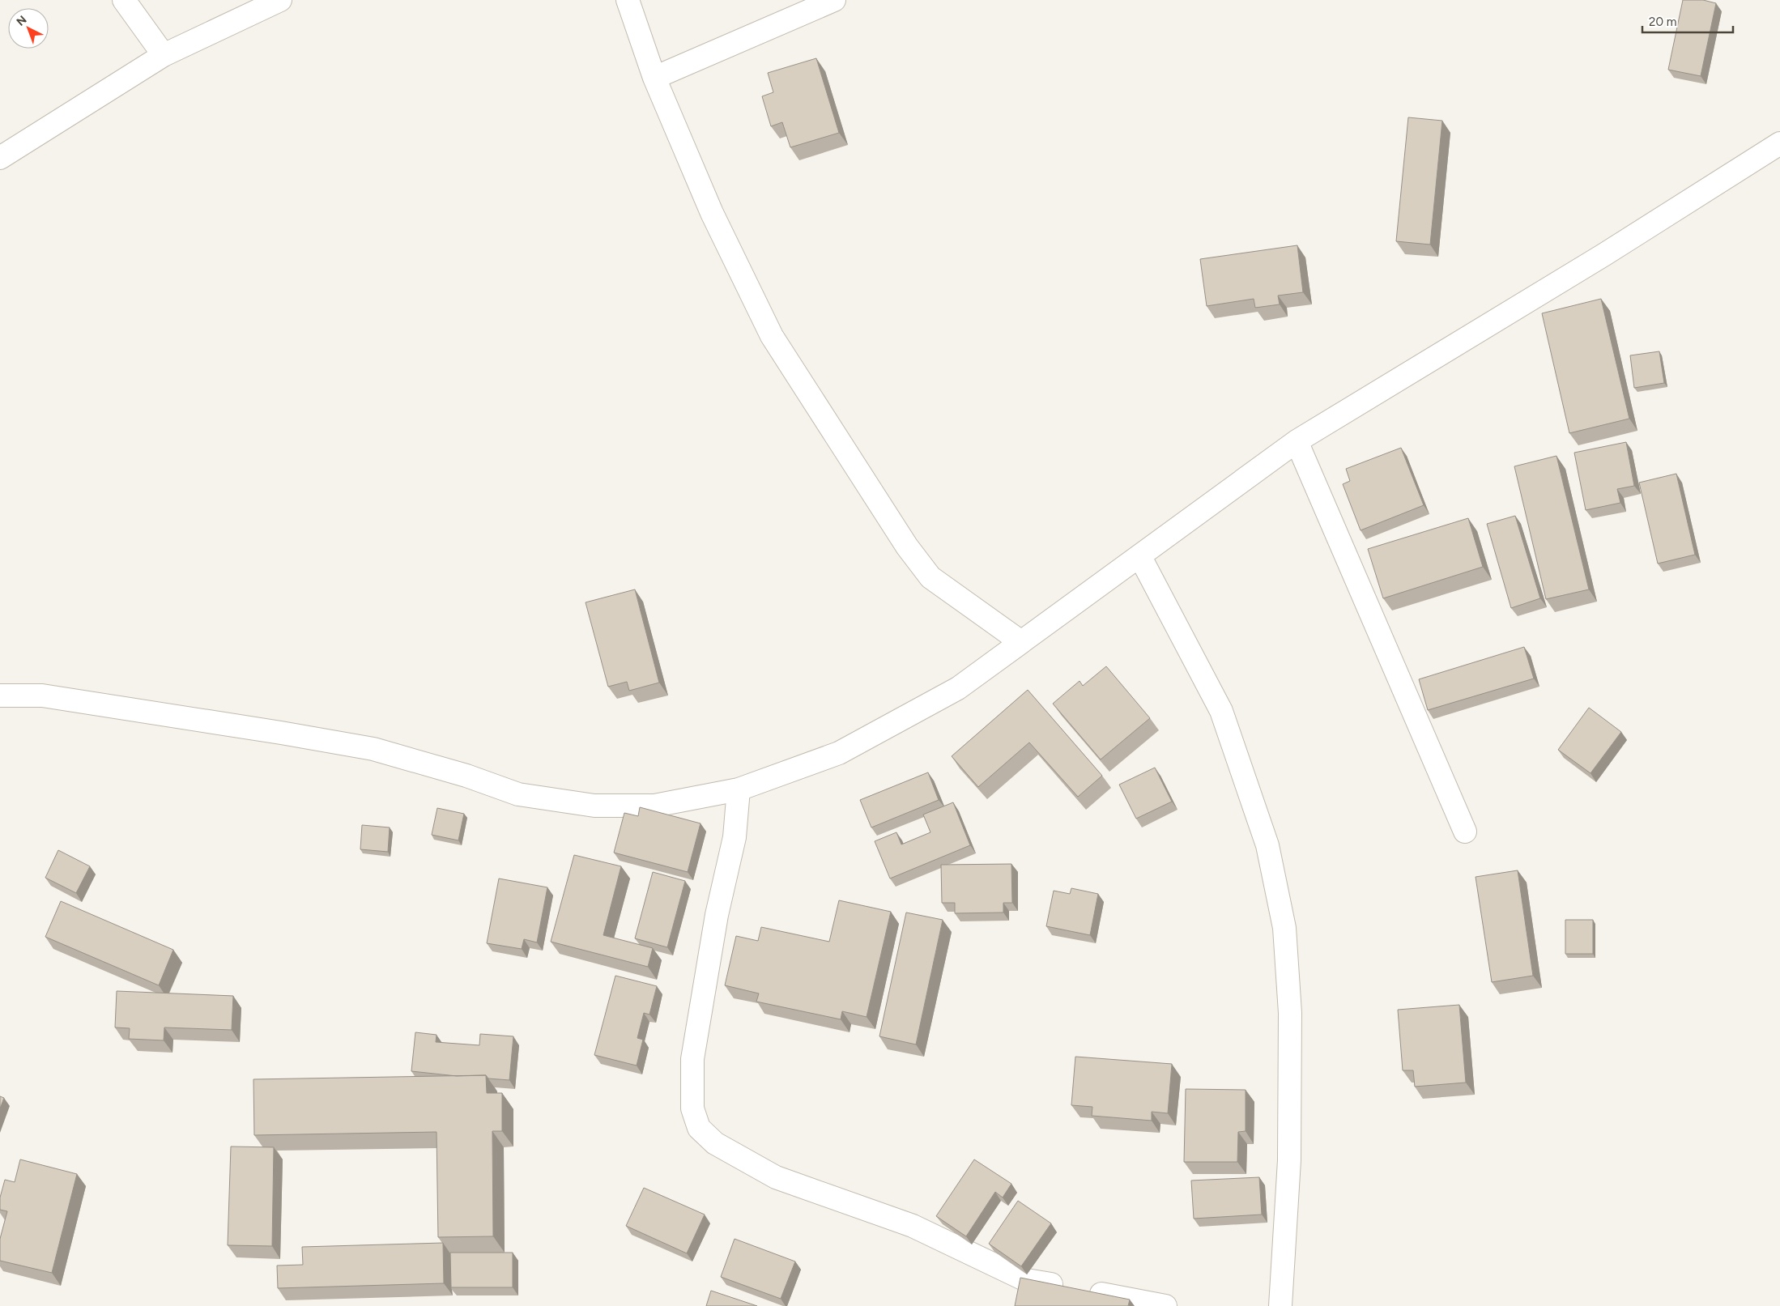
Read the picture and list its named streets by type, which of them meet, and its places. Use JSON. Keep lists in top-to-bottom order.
{
  "scale_bar": "20 m",
  "north": "top left"
}
